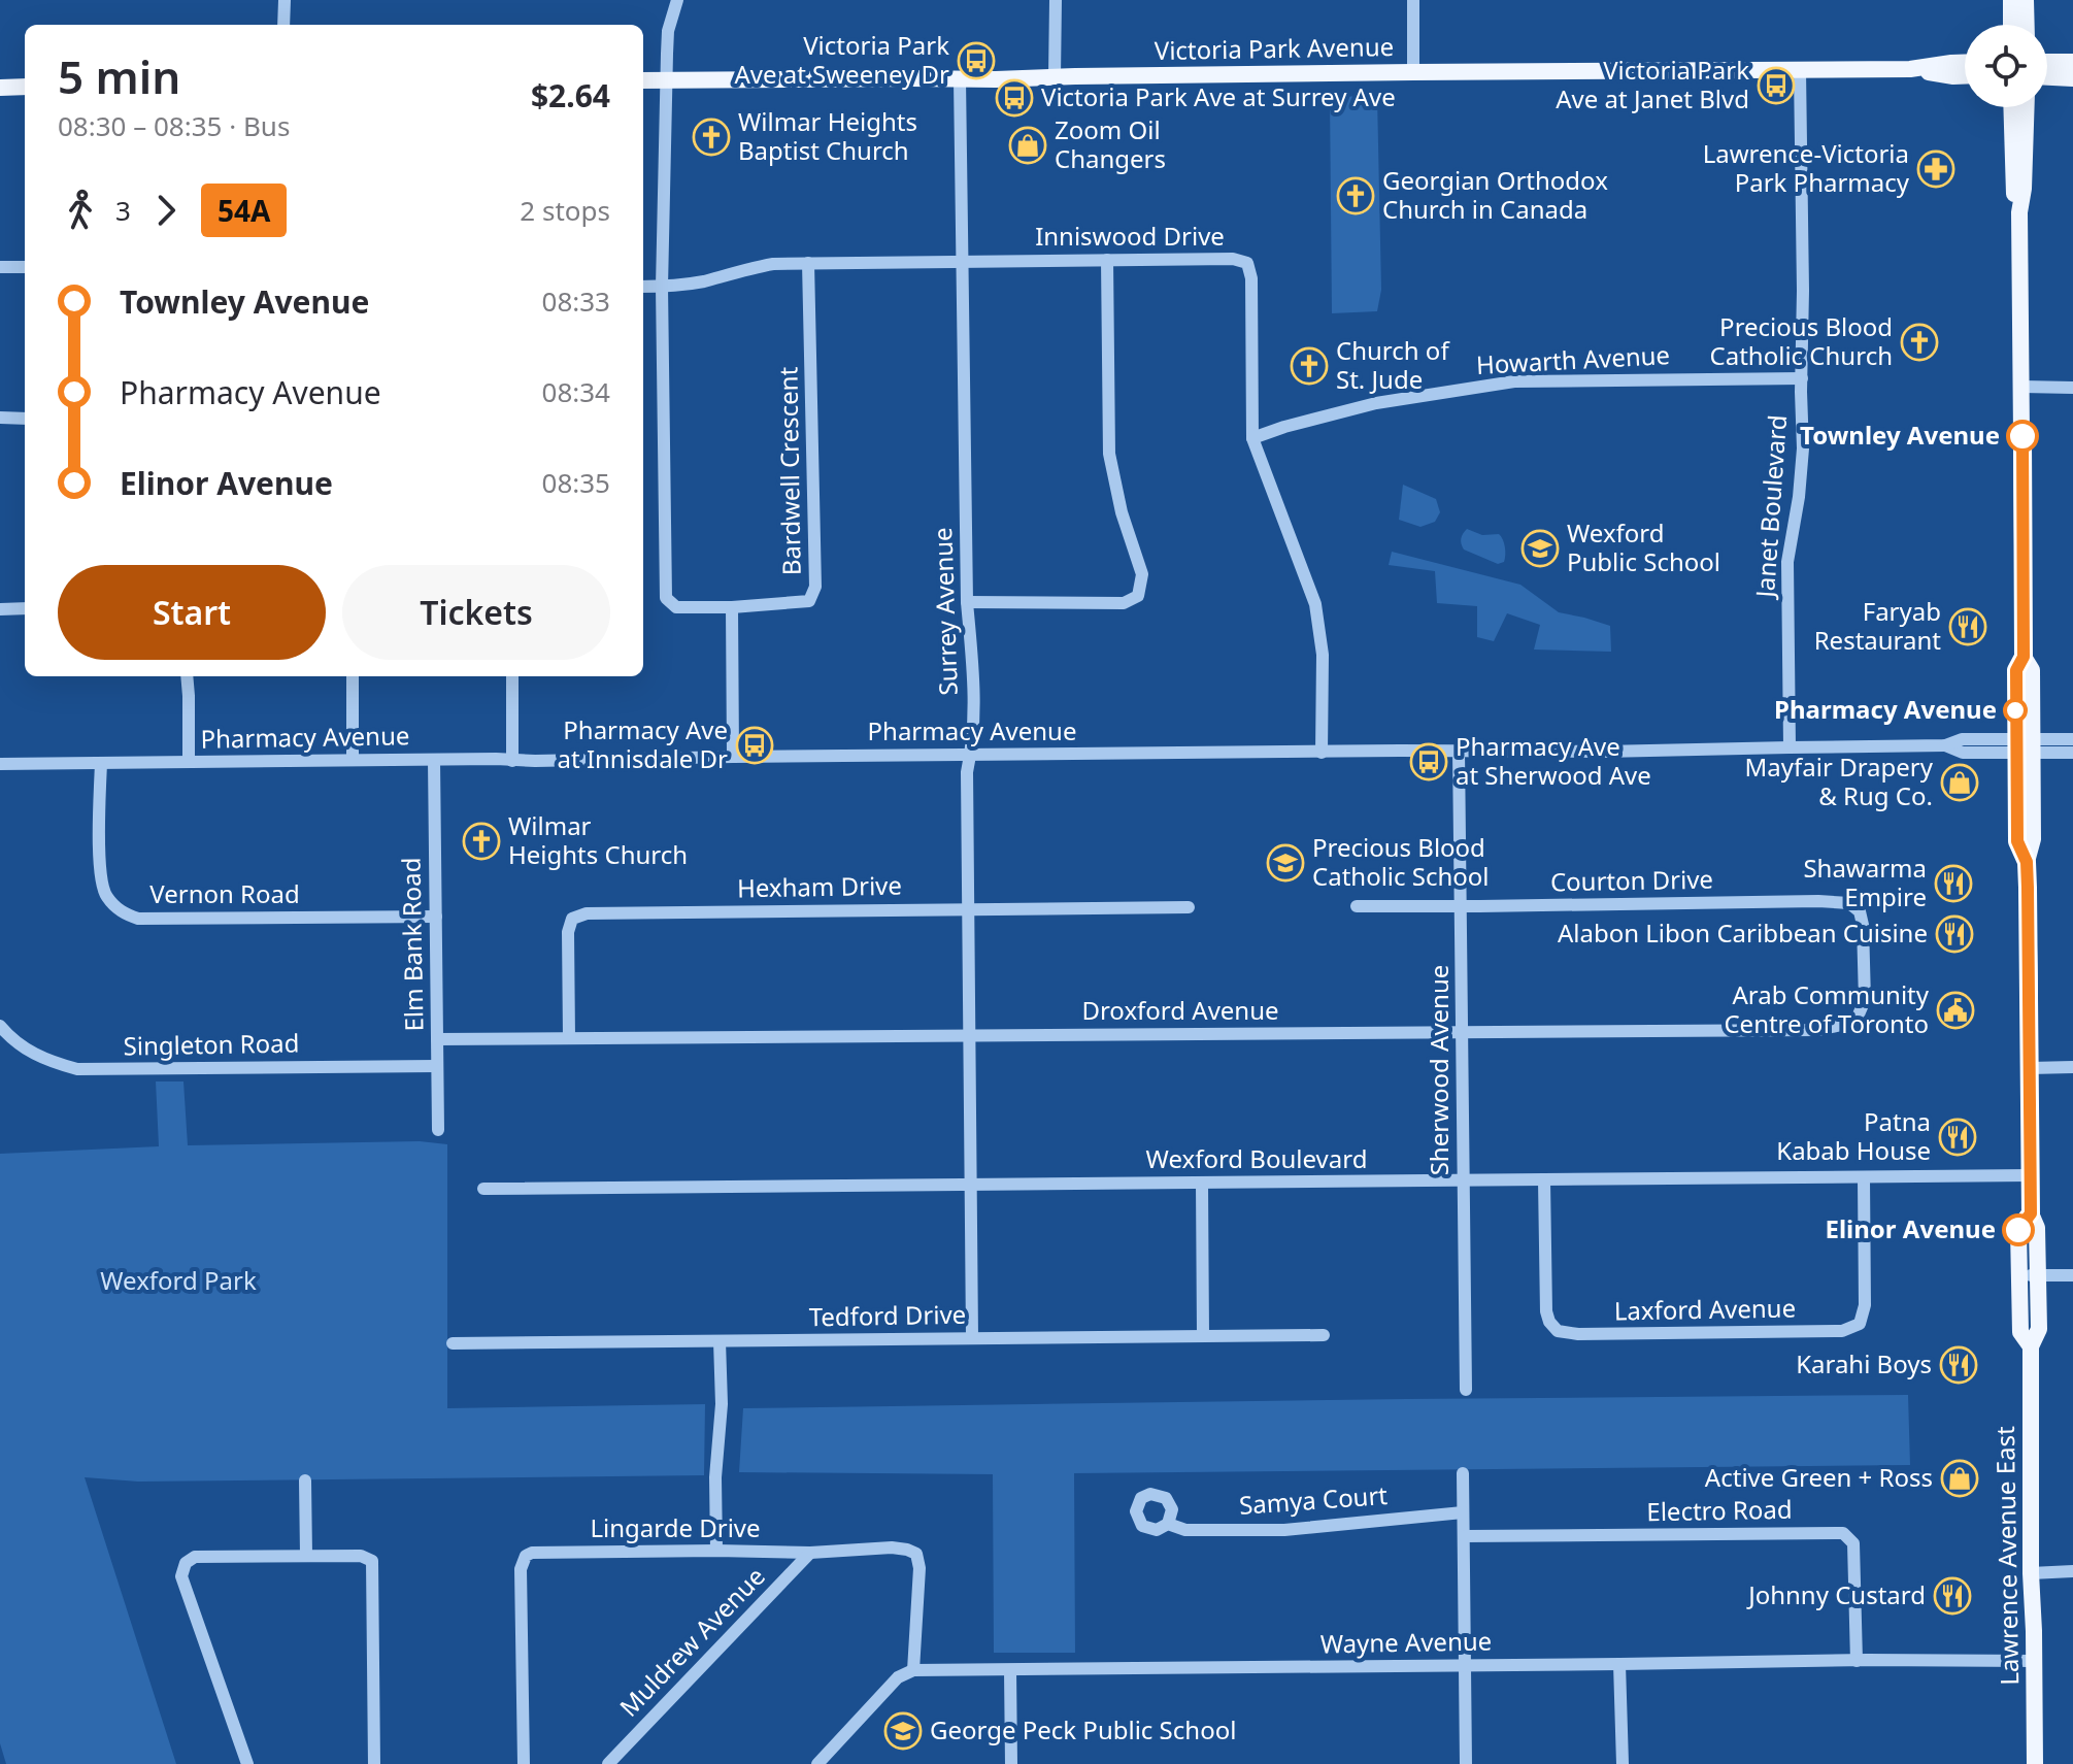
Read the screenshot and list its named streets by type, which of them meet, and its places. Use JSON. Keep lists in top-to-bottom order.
{
  "streets": {
    "main road": ["Victoria Park Avenue", "Lawrence Avenue East"],
    "street": [
      "Inniswood Drive",
      "Howarth Avenue",
      "Bardwell Crescent",
      "Janet Boulevard",
      "Surrey Avenue",
      "Pharmacy Avenue",
      "Courton Drive",
      "Hexham Drive",
      "Vernon Road",
      "Elm Bank Road",
      "Droxford Avenue",
      "Singleton Road",
      "Sherwood Avenue",
      "Wexford Boulevard",
      "Laxford Avenue",
      "Tedford Drive",
      "Samya Court",
      "Electro Road",
      "Lingarde Drive",
      "Muldrew Avenue",
      "Wayne Avenue"
    ]
  },
  "crossings": [
    ["Victoria Park Avenue", "Janet Boulevard"],
    ["Victoria Park Avenue", "Surrey Avenue"],
    ["Inniswood Drive", "Howarth Avenue"],
    ["Inniswood Drive", "Bardwell Crescent"],
    ["Inniswood Drive", "Surrey Avenue"],
    ["Inniswood Drive", "Pharmacy Avenue"],
    ["Howarth Avenue", "Janet Boulevard"],
    ["Janet Boulevard", "Pharmacy Avenue"],
    ["Surrey Avenue", "Pharmacy Avenue"],
    ["Surrey Avenue", "Hexham Drive"],
    ["Surrey Avenue", "Droxford Avenue"],
    ["Surrey Avenue", "Wexford Boulevard"],
    ["Surrey Avenue", "Tedford Drive"],
    ["Pharmacy Avenue", "Vernon Road"],
    ["Pharmacy Avenue", "Elm Bank Road"],
    ["Pharmacy Avenue", "Sherwood Avenue"],
    ["Pharmacy Avenue", "Lawrence Avenue East"],
    ["Courton Drive", "Droxford Avenue"],
    ["Courton Drive", "Sherwood Avenue"],
    ["Hexham Drive", "Droxford Avenue"],
    ["Vernon Road", "Elm Bank Road"],
    ["Elm Bank Road", "Droxford Avenue"],
    ["Elm Bank Road", "Singleton Road"],
    ["Droxford Avenue", "Sherwood Avenue"],
    ["Sherwood Avenue", "Wexford Boulevard"],
    ["Wexford Boulevard", "Laxford Avenue"],
    ["Wexford Boulevard", "Lawrence Avenue East"],
    ["Electro Road", "Wayne Avenue"],
    ["Lingarde Drive", "Muldrew Avenue"],
    ["Lingarde Drive", "Wayne Avenue"],
    ["Lawrence Avenue East", "Wayne Avenue"]
  ],
  "parks": ["Wexford Park"],
  "places": {
    "bus stop": [
      "Victoria Park Ave at Sweeney Dr",
      "Victoria Park Ave at Janet Blvd",
      "Victoria Park Ave at Surrey Ave",
      "Pharmacy Ave at Innisdale Dr",
      "Pharmacy Ave at Sherwood Ave"
    ],
    "church": [
      "Wilmar Heights Baptist Church",
      "Georgian Orthodox Church in Canada",
      "Precious Blood Catholic Church",
      "Church of St. Jude",
      "Wilmar Heights Church"
    ],
    "shop": ["Zoom Oil Changers", "Mayfair Drapery & Rug Co.", "Active Green + Ross"],
    "pharmacy": ["Lawrence-Victoria Park Pharmacy"],
    "other": ["Townley Avenue", "Pharmacy Avenue", "Elinor Avenue"],
    "school or university": ["Wexford Public School", "Precious Blood Catholic School", "George Peck Public School"],
    "restaurant": [
      "Faryab Restaurant",
      "Shawarma Empire",
      "Alabon Libon Caribbean Cuisine",
      "Patna Kabab House",
      "Karahi Boys",
      "Johnny Custard"
    ],
    "public building": ["Arab Community Centre of Toronto"]
  },
  "lines": ["bus line 54A"],
  "page": {
    "heading": ["5 min", "08:30 – 08:35 · Bus", "$2.64"],
    "legs": ["3", "54A", "2 stops"],
    "list": [
      {
        "name": "Townley Avenue",
        "value": "08:33"
      },
      {
        "name": "Pharmacy Avenue",
        "value": "08:34"
      },
      {
        "name": "Elinor Avenue",
        "value": "08:35"
      }
    ],
    "buttons": ["Start", "Tickets"]
  }
}
